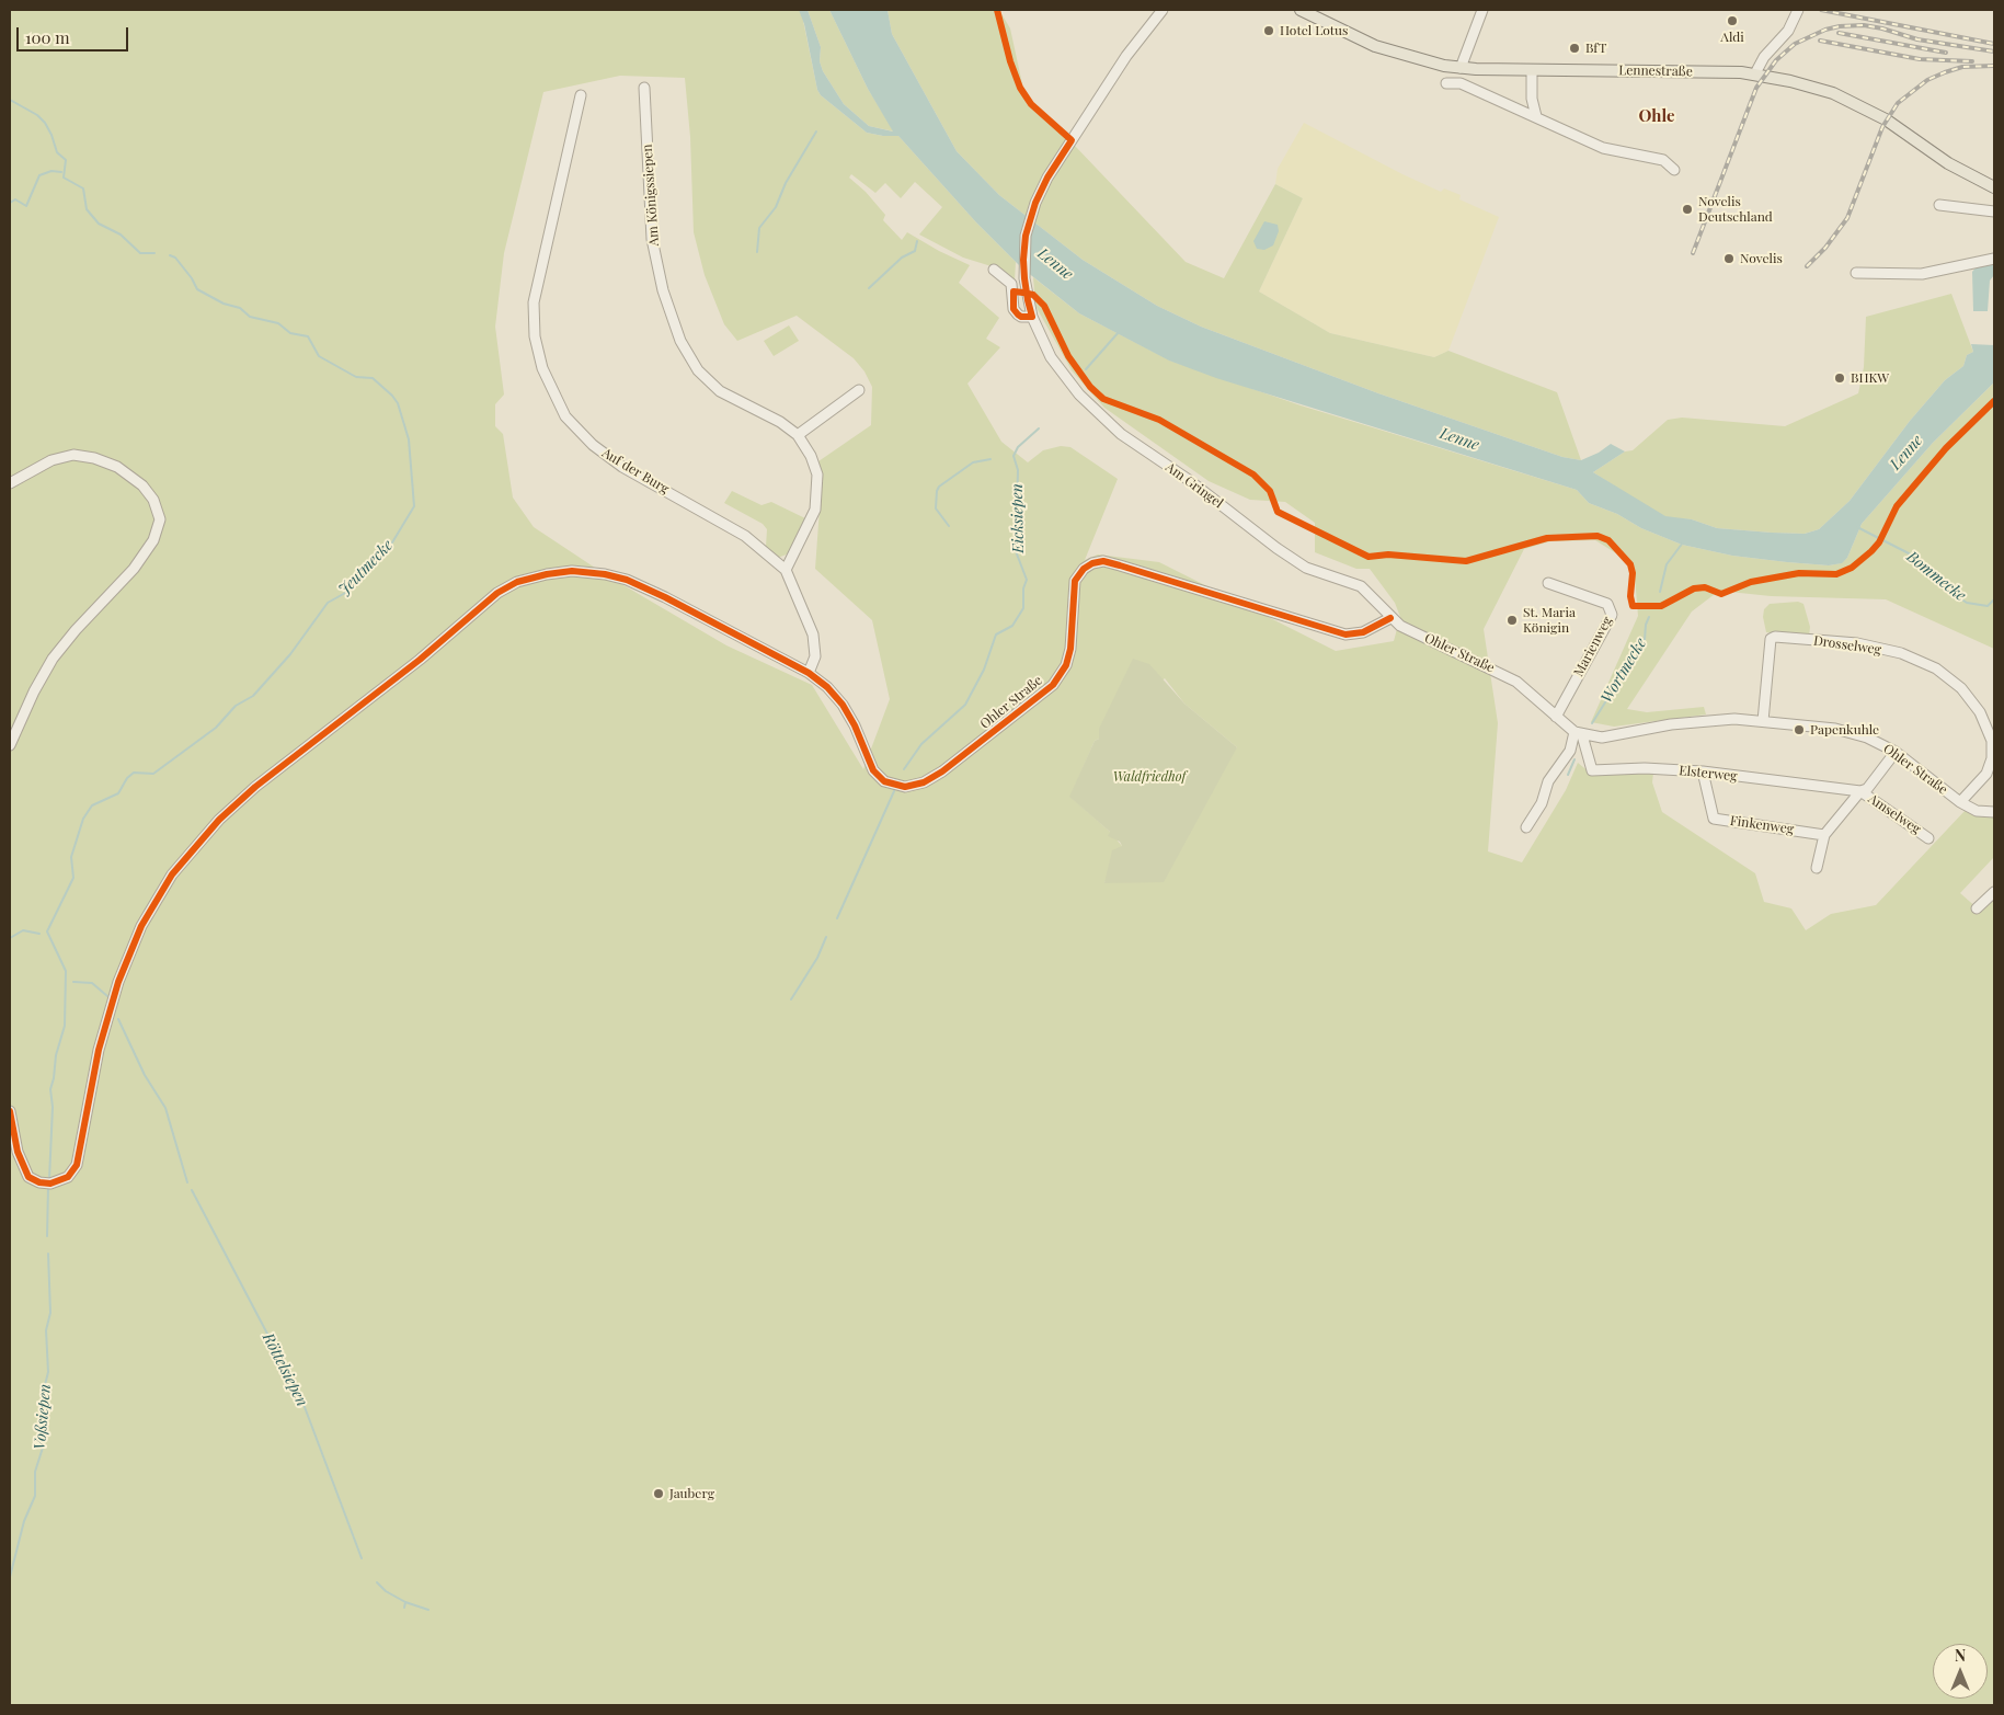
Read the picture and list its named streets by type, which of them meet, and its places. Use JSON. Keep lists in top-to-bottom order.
{
  "streets": {
    "main road": ["Lennestraße"],
    "street": [
      "Am Königssiepen",
      "Auf der Burg",
      "Am Gringel",
      "Drosselweg",
      "Marienweg",
      "Ohler Straße",
      "Elsterweg",
      "Amselweg",
      "Finkenweg"
    ]
  },
  "crossings": [
    ["Am Königssiepen", "Auf der Burg"],
    ["Auf der Burg", "Ohler Straße"],
    ["Am Gringel", "Ohler Straße"],
    ["Drosselweg", "Ohler Straße"],
    ["Marienweg", "Ohler Straße"],
    ["Ohler Straße", "Elsterweg"],
    ["Ohler Straße", "Amselweg"],
    ["Elsterweg", "Amselweg"],
    ["Elsterweg", "Finkenweg"],
    ["Amselweg", "Finkenweg"]
  ],
  "districts": ["Ohle"],
  "water": [
    "Lenne",
    "Eicksiepen",
    "Jeutmecke",
    "Bommecke",
    "Wortmecke",
    "Röttelsiepen",
    "Voßsiepen"
  ],
  "parks": ["Waldfriedhof"],
  "places": [
    "Aldi",
    "Hotel Lotus",
    "BfT",
    "Novelis Deutschland",
    "Novelis",
    "BHKW",
    "St. Maria Königin",
    "Papenkuhle",
    "Jauberg"
  ],
  "scale_bar": "100 m",
  "north": "top"
}
